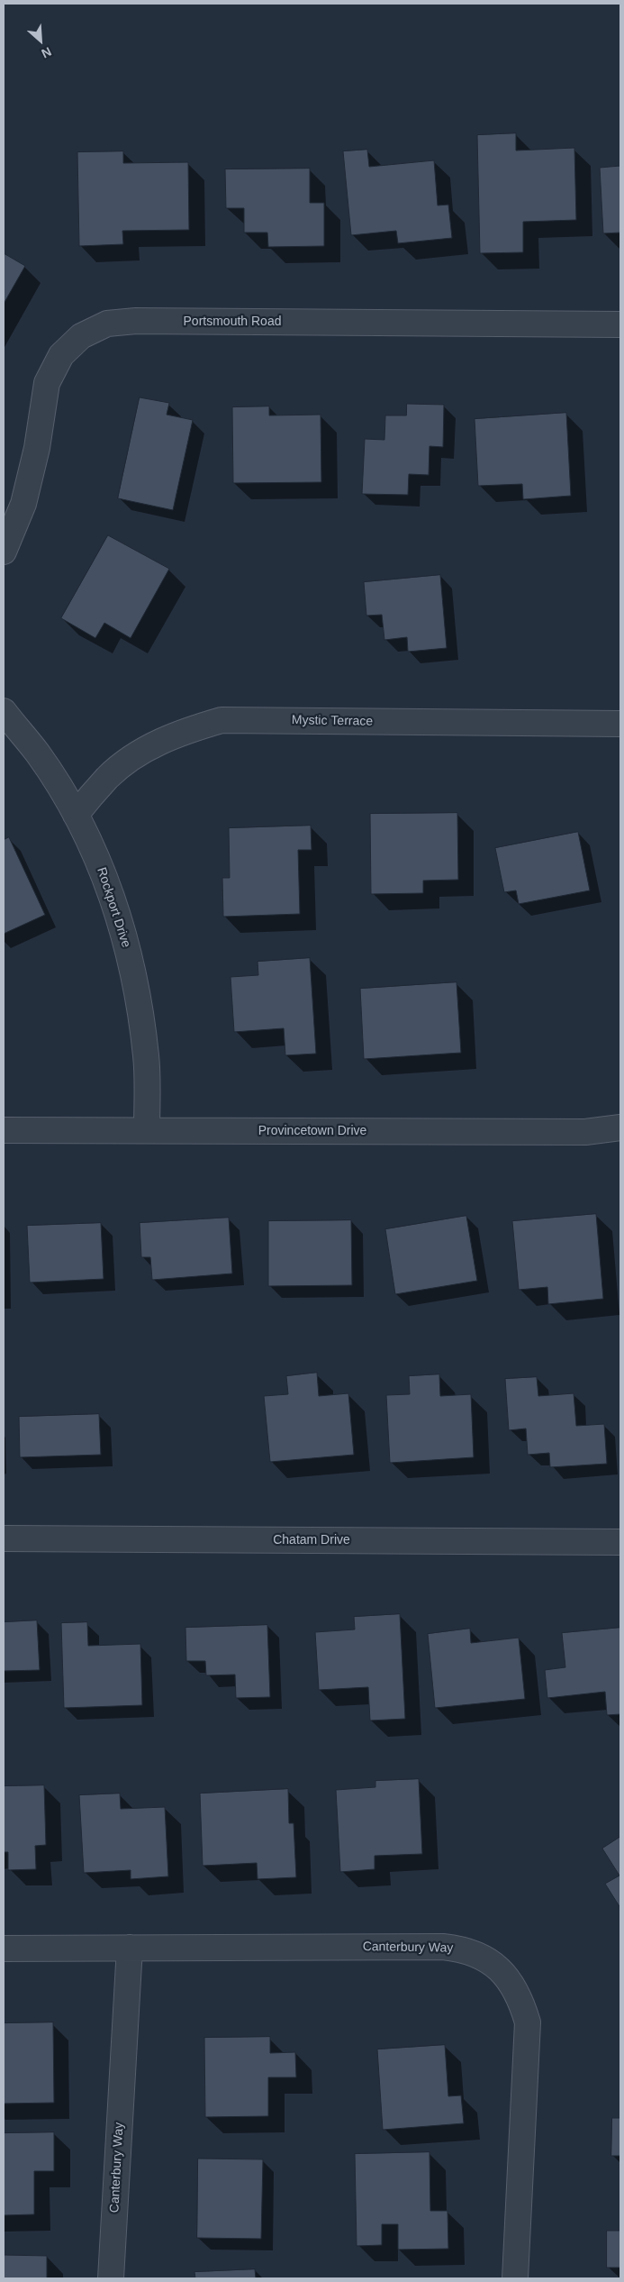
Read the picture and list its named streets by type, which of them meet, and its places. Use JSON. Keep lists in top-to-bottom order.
{
  "streets": {
    "street": [
      "Portsmouth Road",
      "Mystic Terrace",
      "Rockport Drive",
      "Provincetown Drive",
      "Chatam Drive",
      "Canterbury Way"
    ]
  },
  "crossings": [
    ["Mystic Terrace", "Rockport Drive"],
    ["Rockport Drive", "Provincetown Drive"]
  ],
  "north": "bottom right"
}
